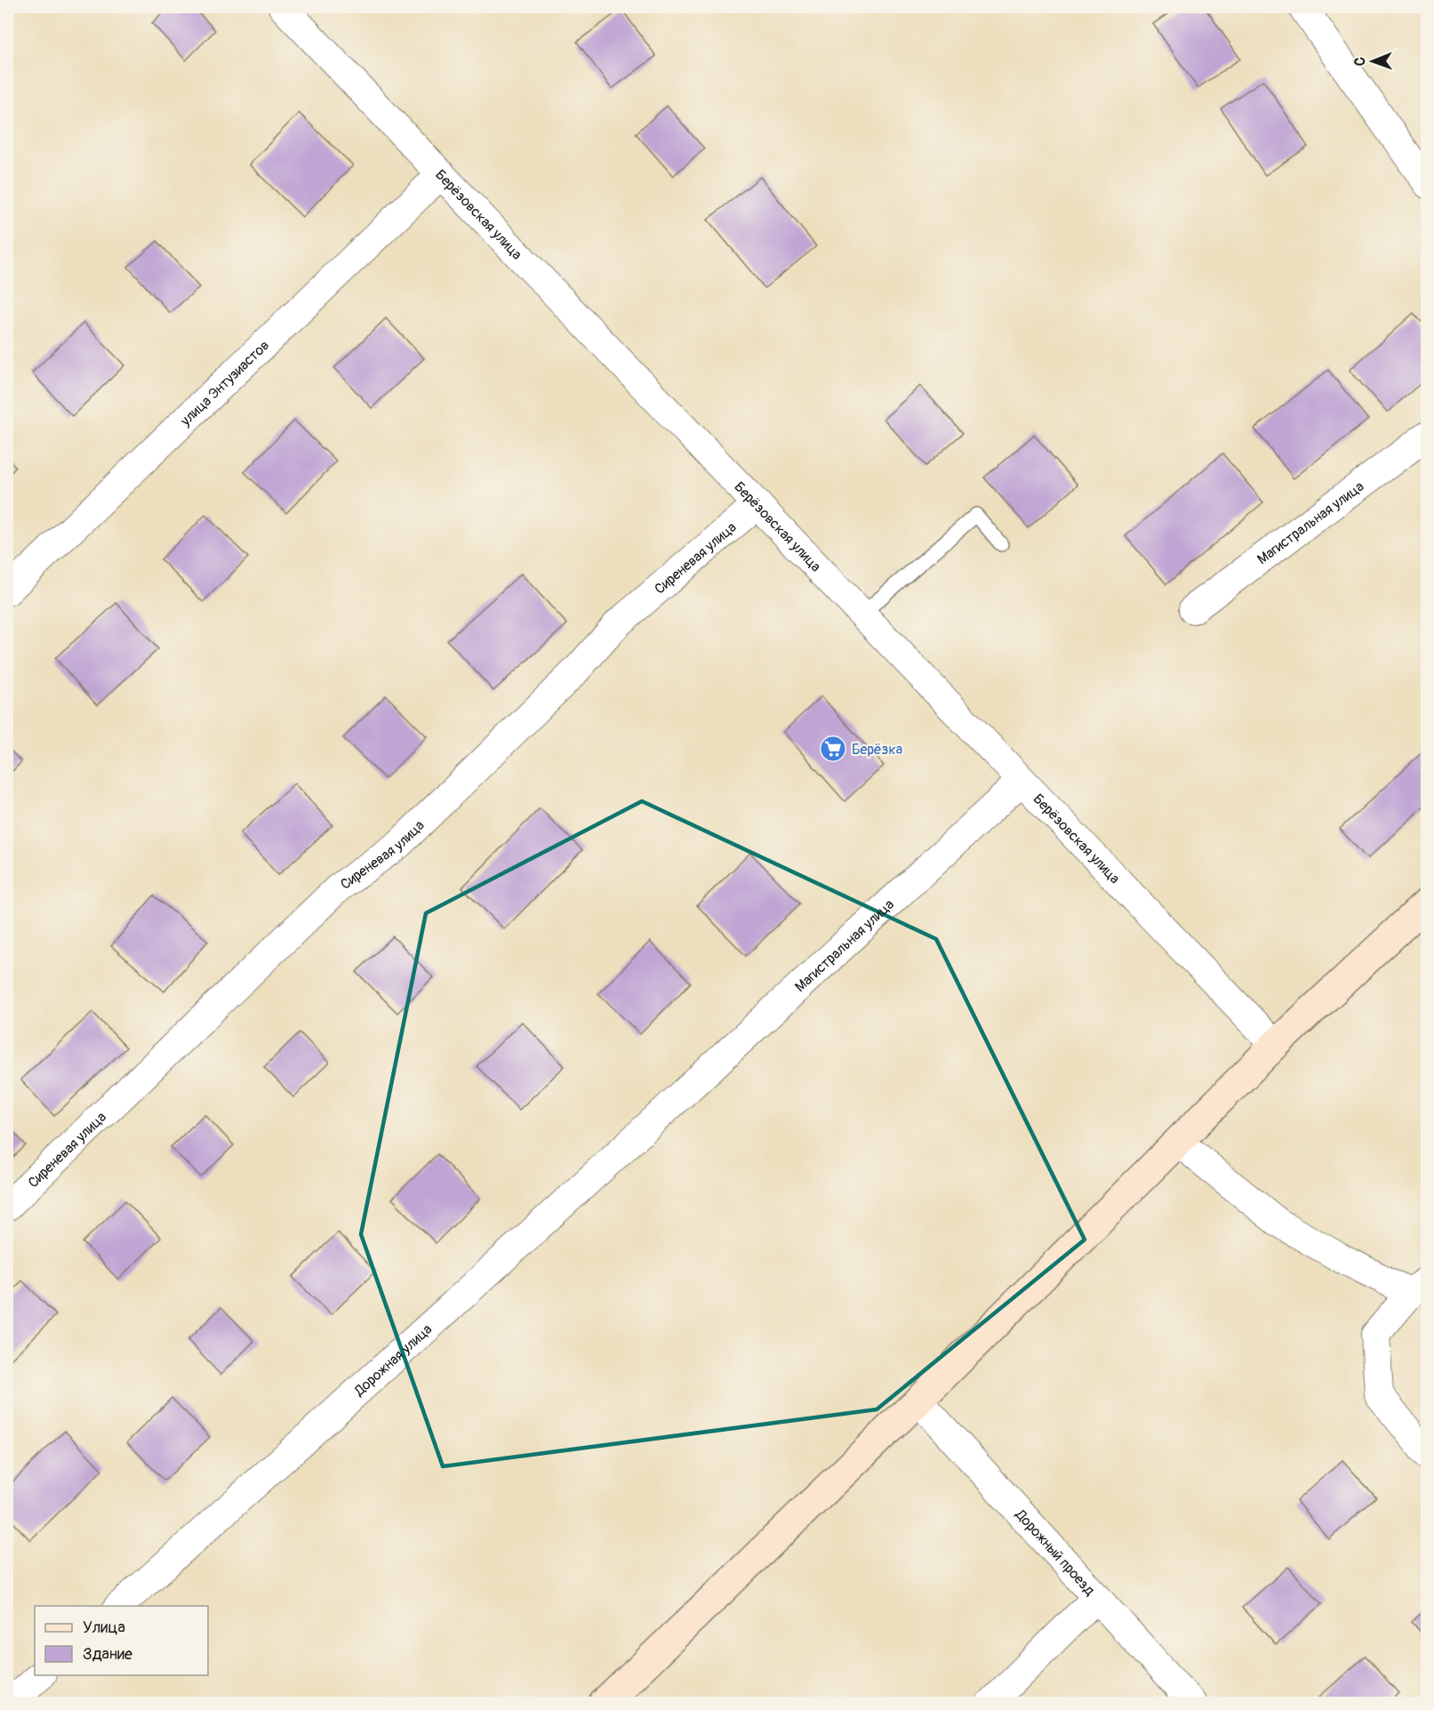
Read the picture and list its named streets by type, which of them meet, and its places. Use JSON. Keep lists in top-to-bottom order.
{
  "streets": {
    "street": [
      "Берёзовская улица",
      "улица Энтузиастов",
      "Магистральная улица",
      "Сиреневая улица",
      "Дорожная улица",
      "Дорожный проезд"
    ]
  },
  "crossings": [
    ["Берёзовская улица", "улица Энтузиастов"],
    ["Берёзовская улица", "Магистральная улица"],
    ["Берёзовская улица", "Сиреневая улица"],
    ["Магистральная улица", "Дорожная улица"]
  ],
  "places": {
    "supermarket": ["Берёзка"]
  },
  "legend": ["Улица", "Здание"],
  "north": "left"
}
